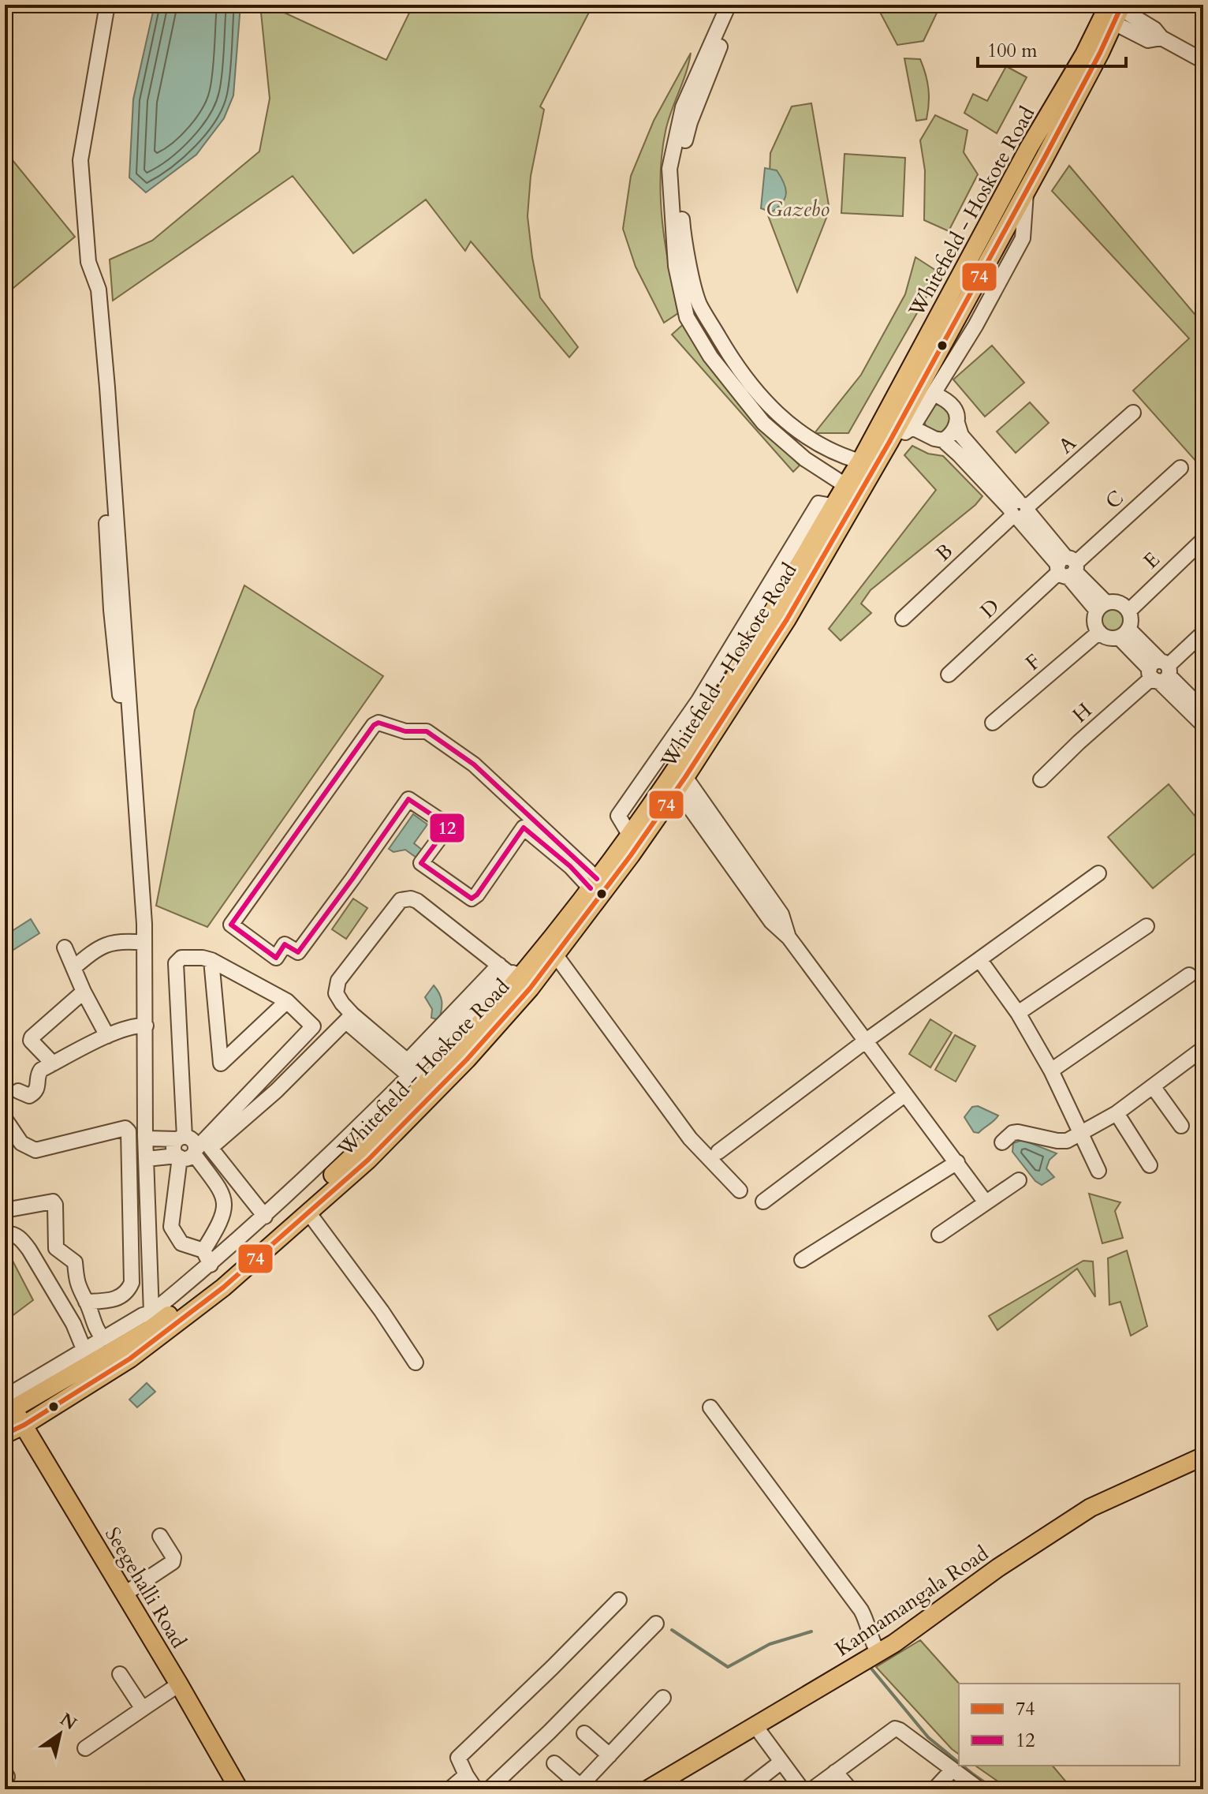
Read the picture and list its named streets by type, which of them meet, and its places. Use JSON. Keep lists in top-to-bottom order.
{
  "streets": {
    "main road": ["Whitefield - Hoskote Road", "Seegehalli Road", "Kannamangala Road"],
    "street": [
      "A",
      "C",
      "B",
      "E",
      "D",
      "F",
      "H"
    ]
  },
  "crossings": [
    ["Whitefield - Hoskote Road", "Seegehalli Road"],
    ["A", "B"],
    ["C", "D"],
    ["E", "F"]
  ],
  "parks": ["Gazebo"],
  "lines": ["transit line 74", "transit line 12"],
  "legend": ["74", "12"],
  "scale_bar": "100 m",
  "north": "top right"
}
